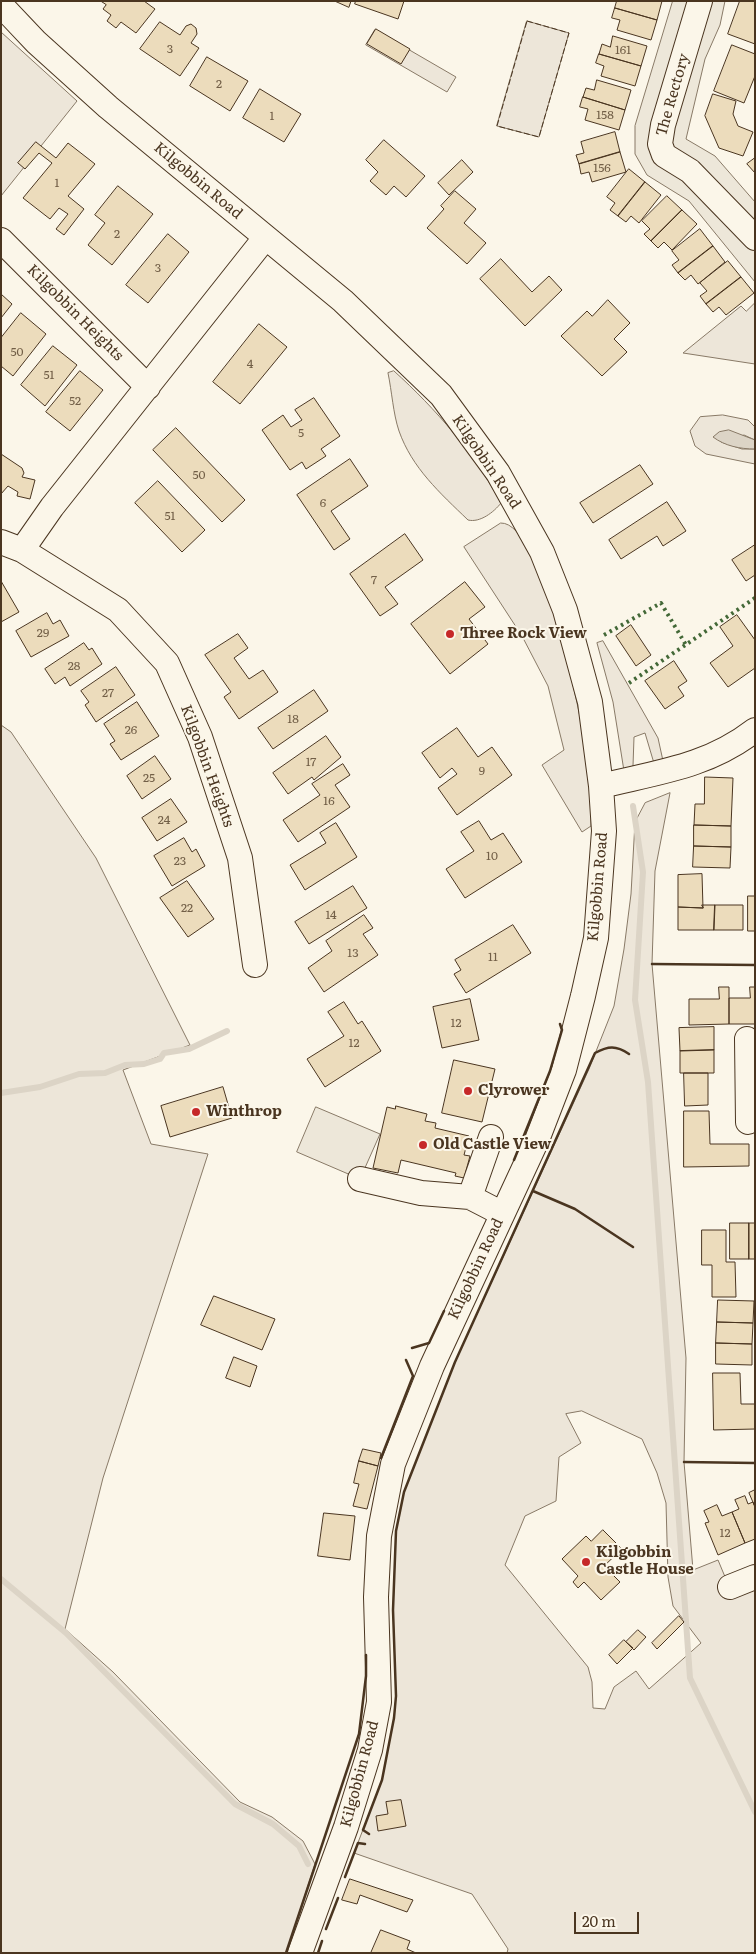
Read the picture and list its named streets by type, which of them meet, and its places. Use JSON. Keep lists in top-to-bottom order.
{
  "streets": {
    "street": ["The Rectory", "Kilgobbin Road", "Kilgobbin Heights"]
  },
  "crossings": [
    ["Kilgobbin Road", "Kilgobbin Heights"]
  ],
  "places": [
    "Three Rock View",
    "Clyrower",
    "Winthrop",
    "Old Castle View",
    "Kilgobbin Castle House"
  ],
  "house_numbers": [
    "3",
    "161",
    "2",
    "158",
    "1",
    "156",
    "1",
    "2",
    "3",
    "50",
    "4",
    "51",
    "52",
    "5",
    "50",
    "6",
    "51",
    "7",
    "29",
    "28",
    "27",
    "18",
    "26",
    "17",
    "9",
    "25",
    "16",
    "24",
    "10",
    "23",
    "22",
    "14",
    "13",
    "11",
    "12",
    "12",
    "12"
  ],
  "scale_bar": "20 m"
}
